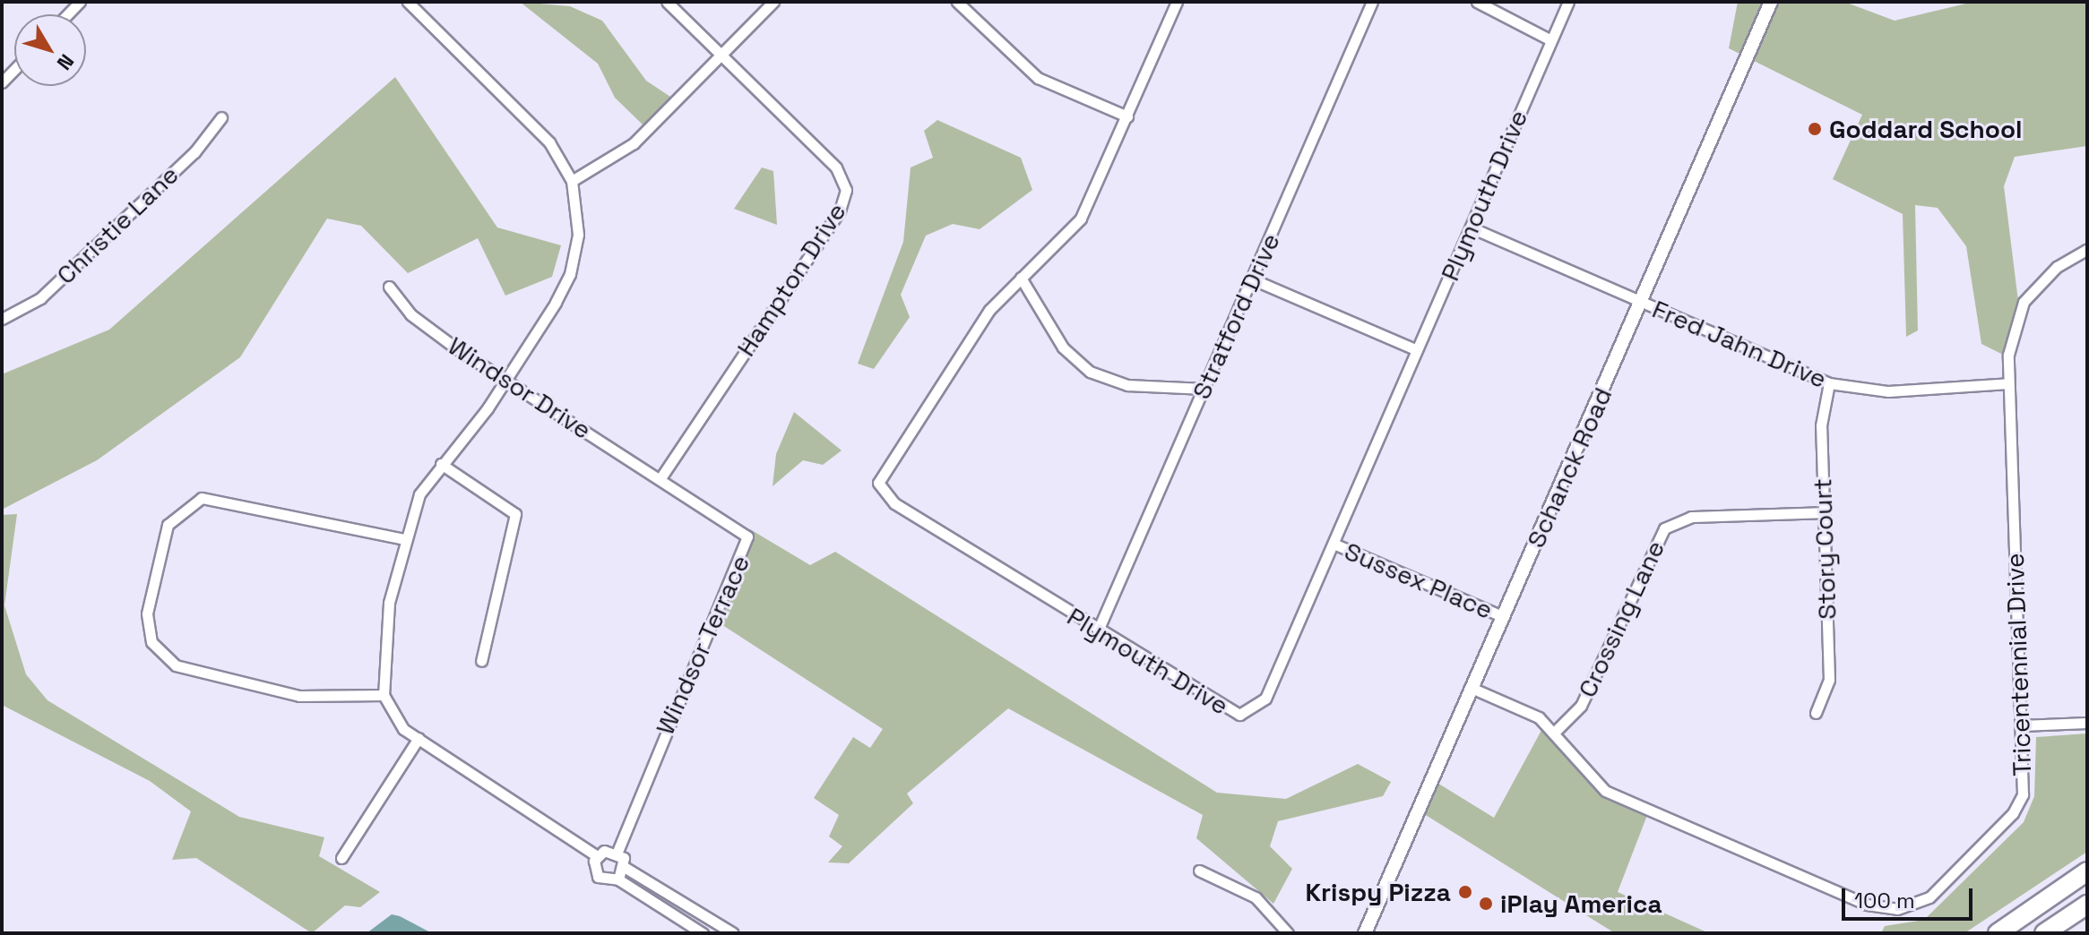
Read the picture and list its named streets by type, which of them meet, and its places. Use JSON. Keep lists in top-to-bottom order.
{
  "streets": {
    "street": [
      "Plymouth Drive",
      "Christie Lane",
      "Hampton Drive",
      "Stratford Drive",
      "Fred Jahn Drive",
      "Windsor Drive",
      "Schanck Road",
      "Story Court",
      "Sussex Place",
      "Crossing Lane",
      "Windsor Terrace",
      "Tricentennial Drive"
    ]
  },
  "crossings": [
    ["Plymouth Drive", "Stratford Drive"],
    ["Plymouth Drive", "Fred Jahn Drive"],
    ["Plymouth Drive", "Sussex Place"],
    ["Hampton Drive", "Windsor Drive"],
    ["Hampton Drive", "Windsor Terrace"],
    ["Fred Jahn Drive", "Schanck Road"],
    ["Fred Jahn Drive", "Story Court"],
    ["Fred Jahn Drive", "Tricentennial Drive"],
    ["Windsor Drive", "Windsor Terrace"],
    ["Schanck Road", "Sussex Place"],
    ["Schanck Road", "Tricentennial Drive"],
    ["Story Court", "Crossing Lane"],
    ["Crossing Lane", "Tricentennial Drive"]
  ],
  "places": ["Goddard School", "Krispy Pizza", "iPlay America"],
  "scale_bar": "100 m",
  "north": "bottom right"
}
